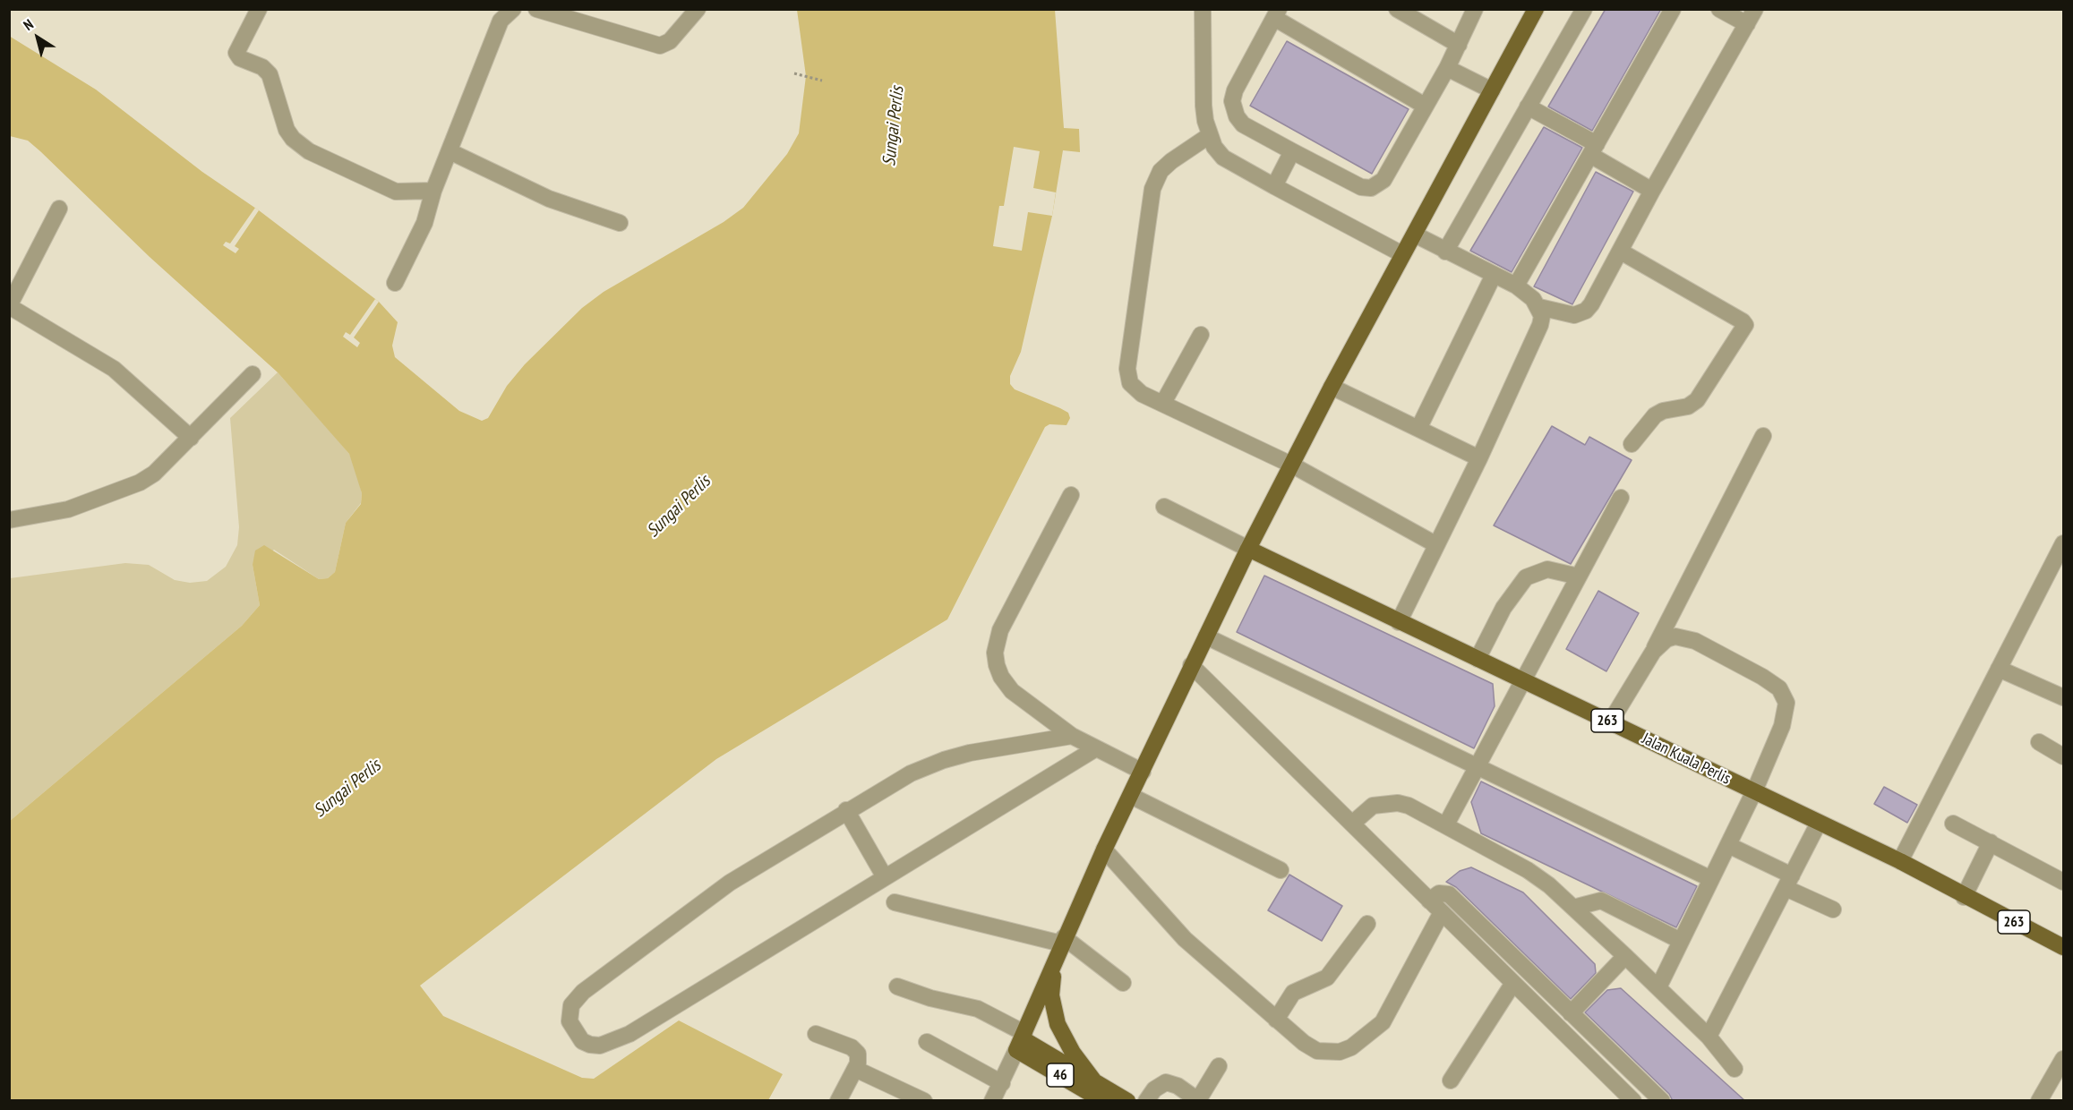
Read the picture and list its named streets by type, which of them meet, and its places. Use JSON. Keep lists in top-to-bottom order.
{
  "streets": {
    "main road": ["263", "Jalan Kuala Perlis", "46"]
  },
  "water": ["Sungai Perlis"],
  "north": "top left"
}
